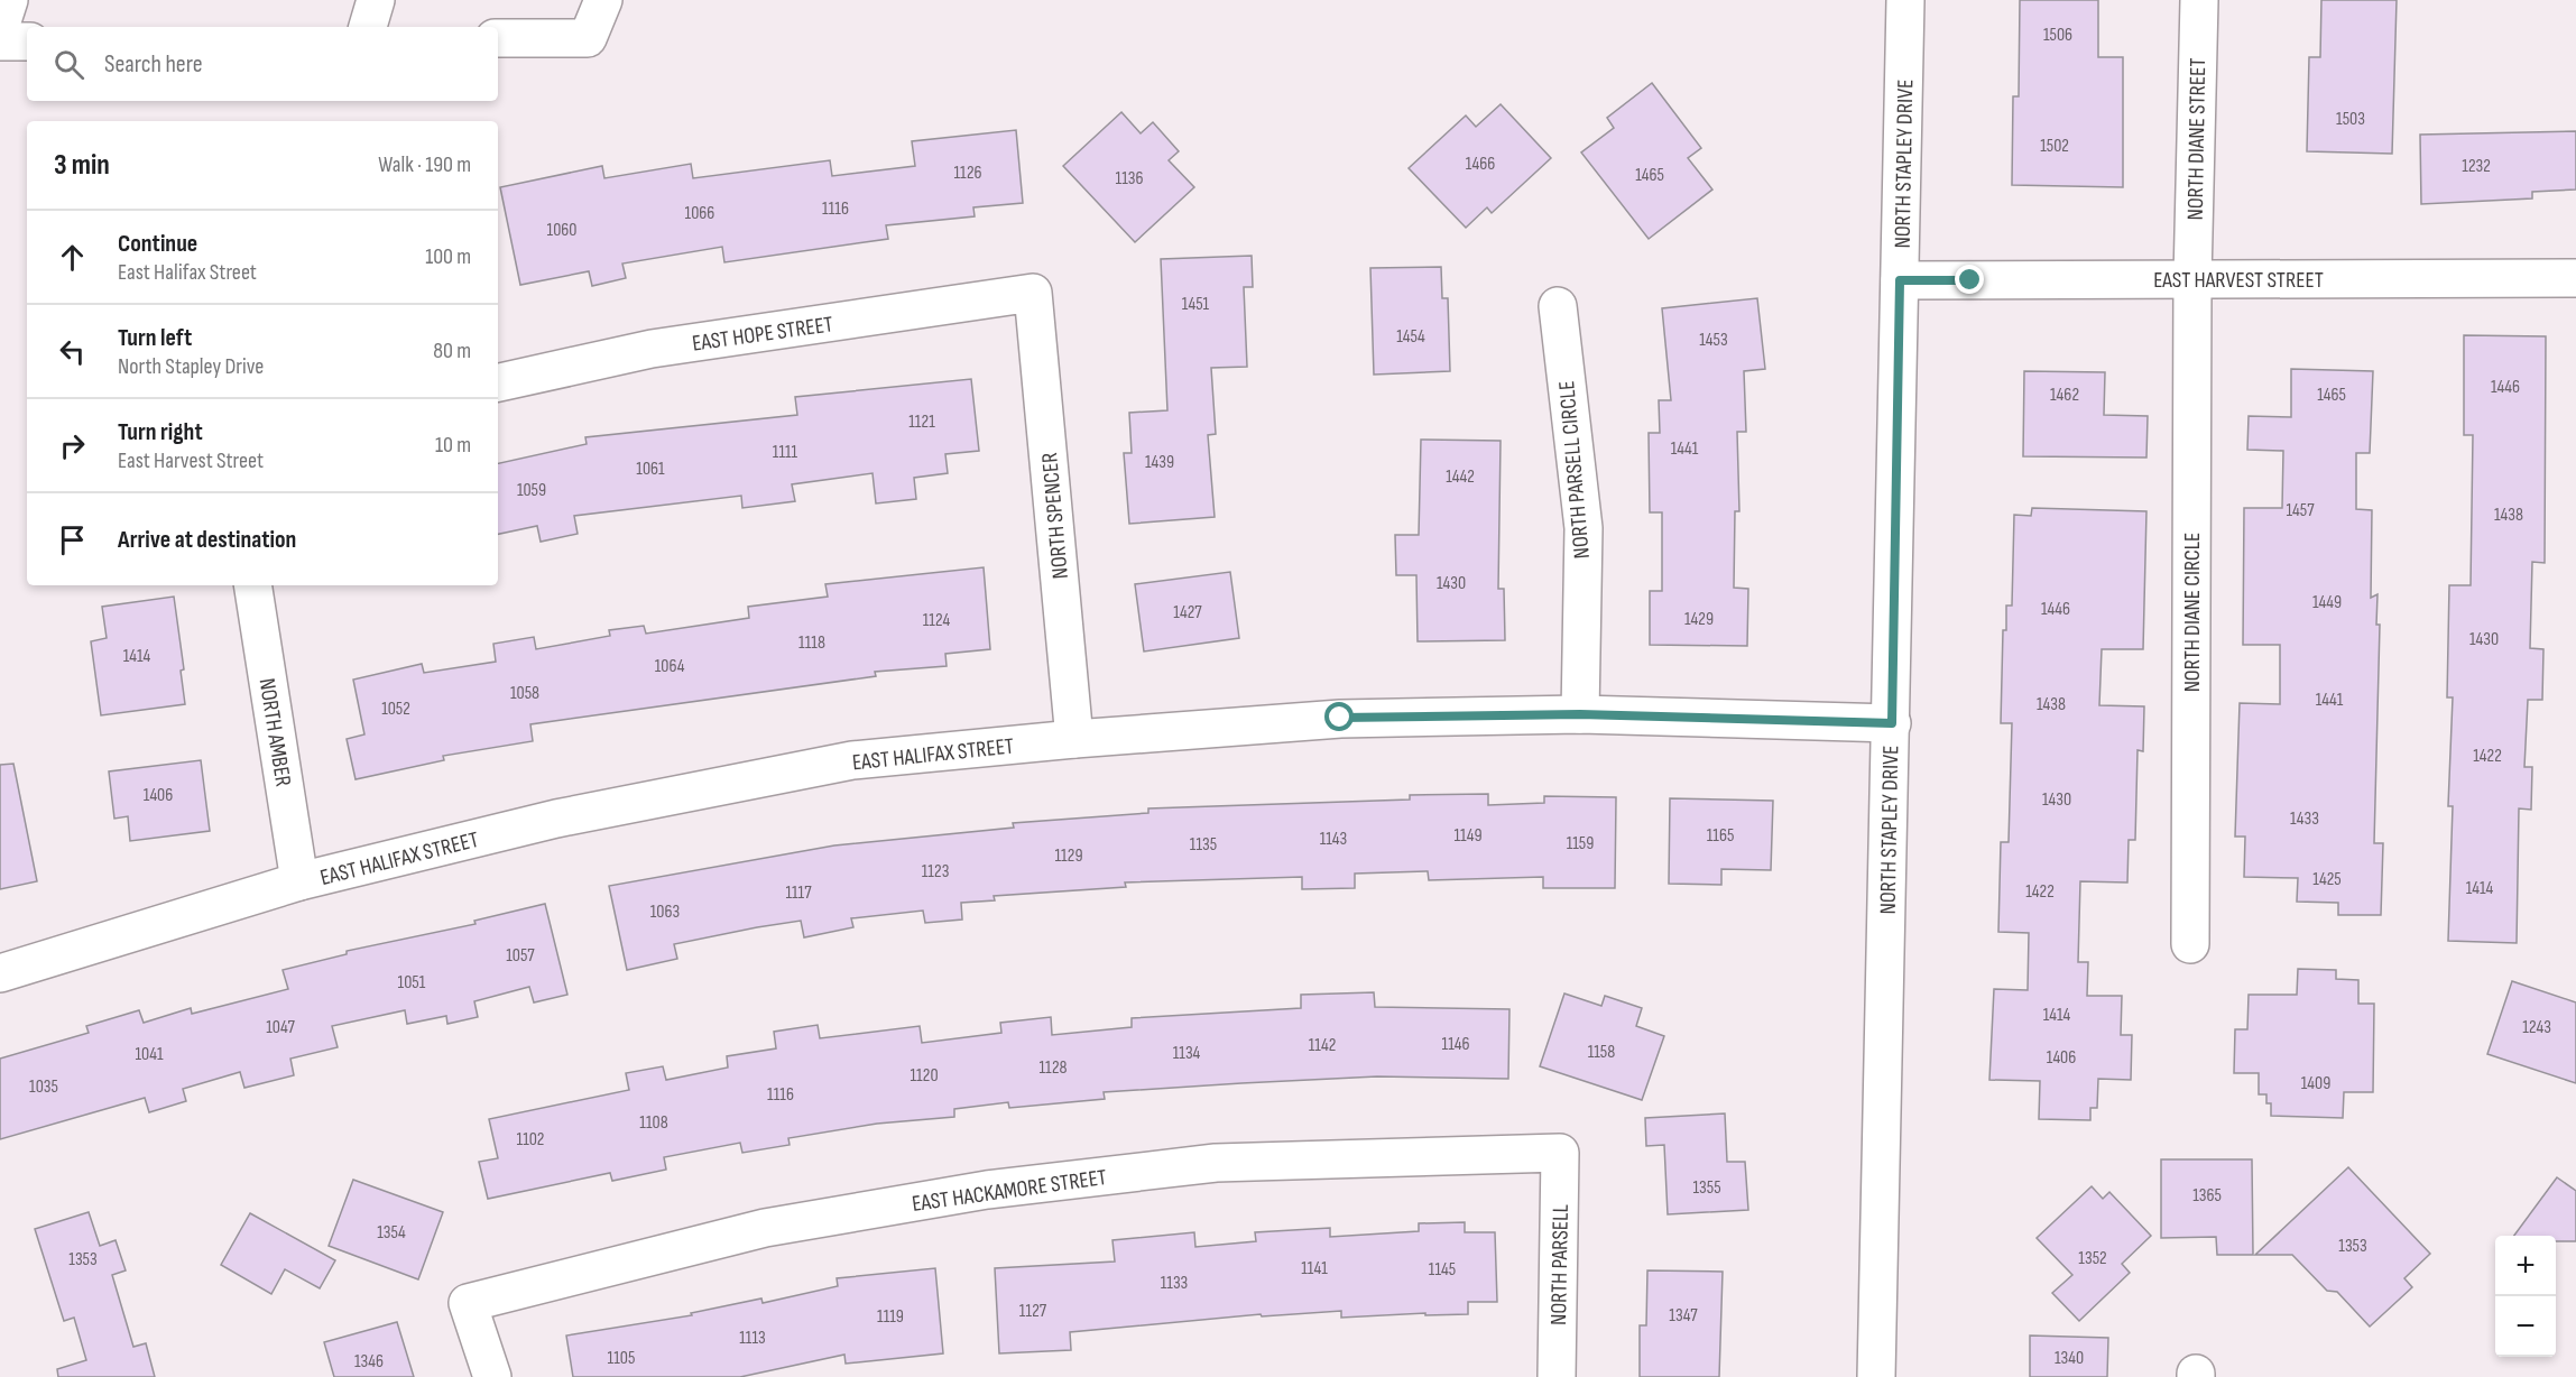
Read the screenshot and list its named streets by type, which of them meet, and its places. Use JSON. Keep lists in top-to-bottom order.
{
  "streets": {
    "street": [
      "NORTH DIANE STREET",
      "NORTH STAPLEY DRIVE",
      "EAST HARVEST STREET",
      "EAST HOPE STREET",
      "NORTH PARSELL CIRCLE",
      "NORTH SPENCER",
      "NORTH DIANE CIRCLE",
      "NORTH AMBER",
      "EAST HALIFAX STREET",
      "EAST HACKAMORE STREET",
      "NORTH PARSELL"
    ]
  },
  "crossings": [
    ["NORTH DIANE STREET", "EAST HARVEST STREET"],
    ["NORTH DIANE STREET", "NORTH DIANE CIRCLE"],
    ["NORTH STAPLEY DRIVE", "EAST HARVEST STREET"],
    ["NORTH STAPLEY DRIVE", "EAST HALIFAX STREET"],
    ["EAST HARVEST STREET", "NORTH DIANE CIRCLE"],
    ["EAST HOPE STREET", "NORTH SPENCER"],
    ["NORTH PARSELL CIRCLE", "EAST HALIFAX STREET"],
    ["NORTH SPENCER", "EAST HALIFAX STREET"],
    ["NORTH AMBER", "EAST HALIFAX STREET"],
    ["EAST HACKAMORE STREET", "NORTH PARSELL"]
  ],
  "house_numbers": [
    "1506",
    "1503",
    "1502",
    "1466",
    "1232",
    "1126",
    "1465",
    "1136",
    "1116",
    "1066",
    "1060",
    "1451",
    "1454",
    "1453",
    "1446",
    "1462",
    "1465",
    "1121",
    "1441",
    "1111",
    "1439",
    "1061",
    "1442",
    "1059",
    "1457",
    "1438",
    "1430",
    "1449",
    "1446",
    "1427",
    "1429",
    "1124",
    "1430",
    "1118",
    "1414",
    "1064",
    "1058",
    "1441",
    "1438",
    "1052",
    "1422",
    "1406",
    "1430",
    "1433",
    "1149",
    "1165",
    "1143",
    "1159",
    "1135",
    "1129",
    "1123",
    "1425",
    "1414",
    "1422",
    "1117",
    "1063",
    "1057",
    "1051",
    "1414",
    "1047",
    "1243",
    "1146",
    "1142",
    "1158",
    "1134",
    "1041",
    "1406",
    "1128",
    "1120",
    "1409",
    "1035",
    "1116",
    "1108",
    "1102",
    "1355",
    "1365",
    "1354",
    "1353",
    "1352",
    "1353",
    "1141",
    "1145",
    "1133",
    "1127",
    "1347",
    "1119",
    "1113",
    "1105",
    "1340",
    "1346"
  ],
  "page": {
    "search": "Search here",
    "heading": ["3 min", "Walk · 190 m"],
    "list": [
      ["Continue", "East Halifax Street", "100 m"],
      ["Turn left", "North Stapley Drive", "80 m"],
      ["Turn right", "East Harvest Street", "10 m"],
      "Arrive at destination"
    ],
    "map_buttons": ["+", "−"]
  }
}
